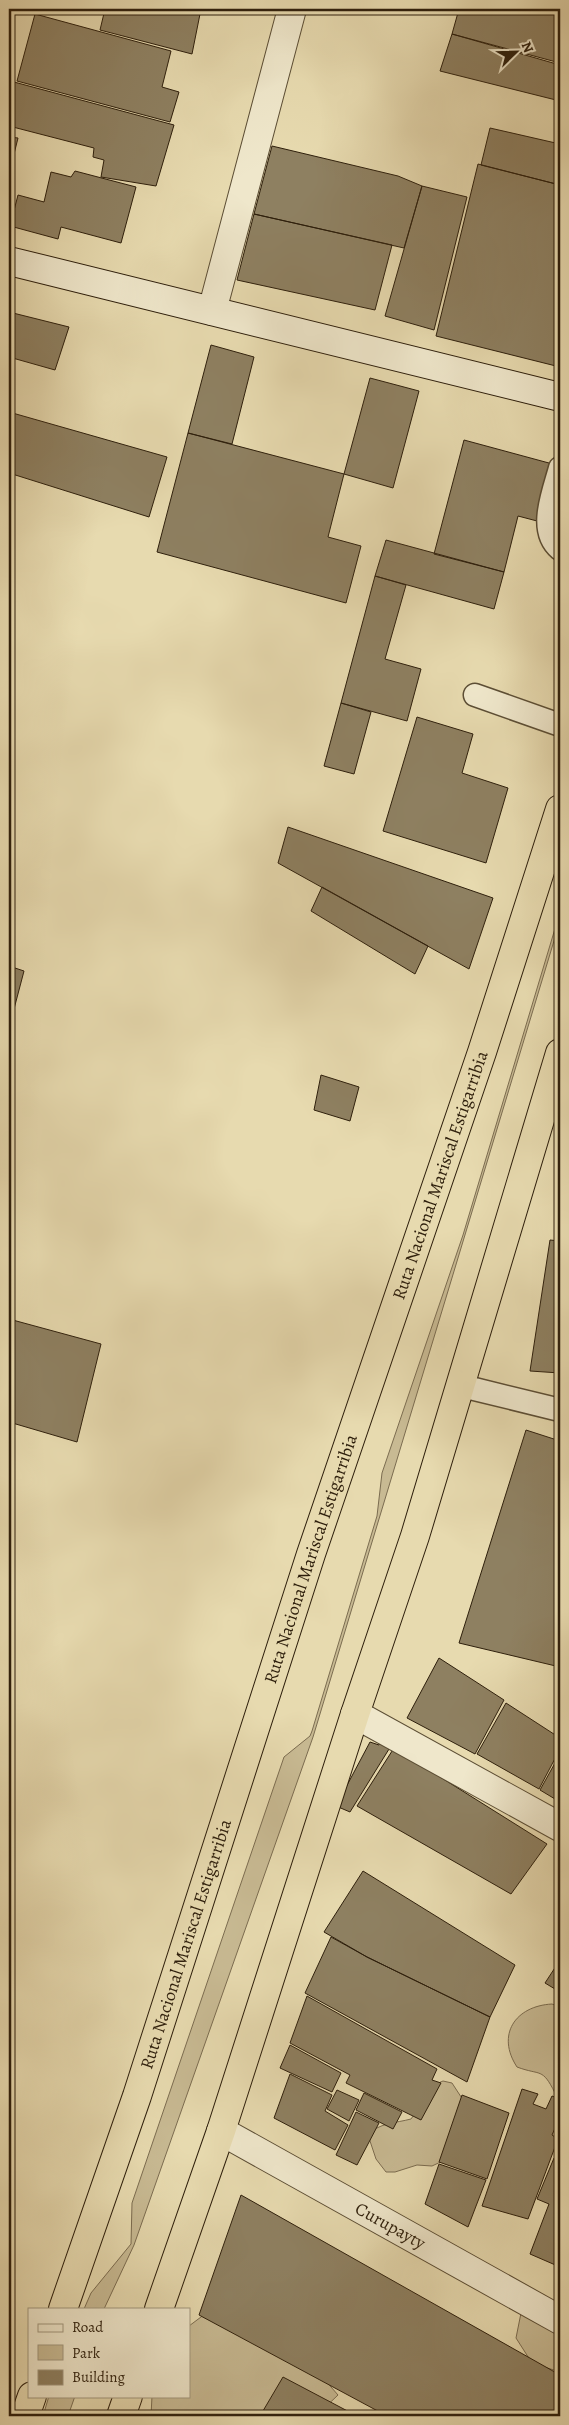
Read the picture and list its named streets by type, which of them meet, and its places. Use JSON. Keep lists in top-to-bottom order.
{
  "streets": {
    "highway": ["Ruta Nacional Mariscal Estigarribia"],
    "street": ["Curupayty"]
  },
  "legend": ["Road", "Park", "Building"],
  "north": "top right"
}
